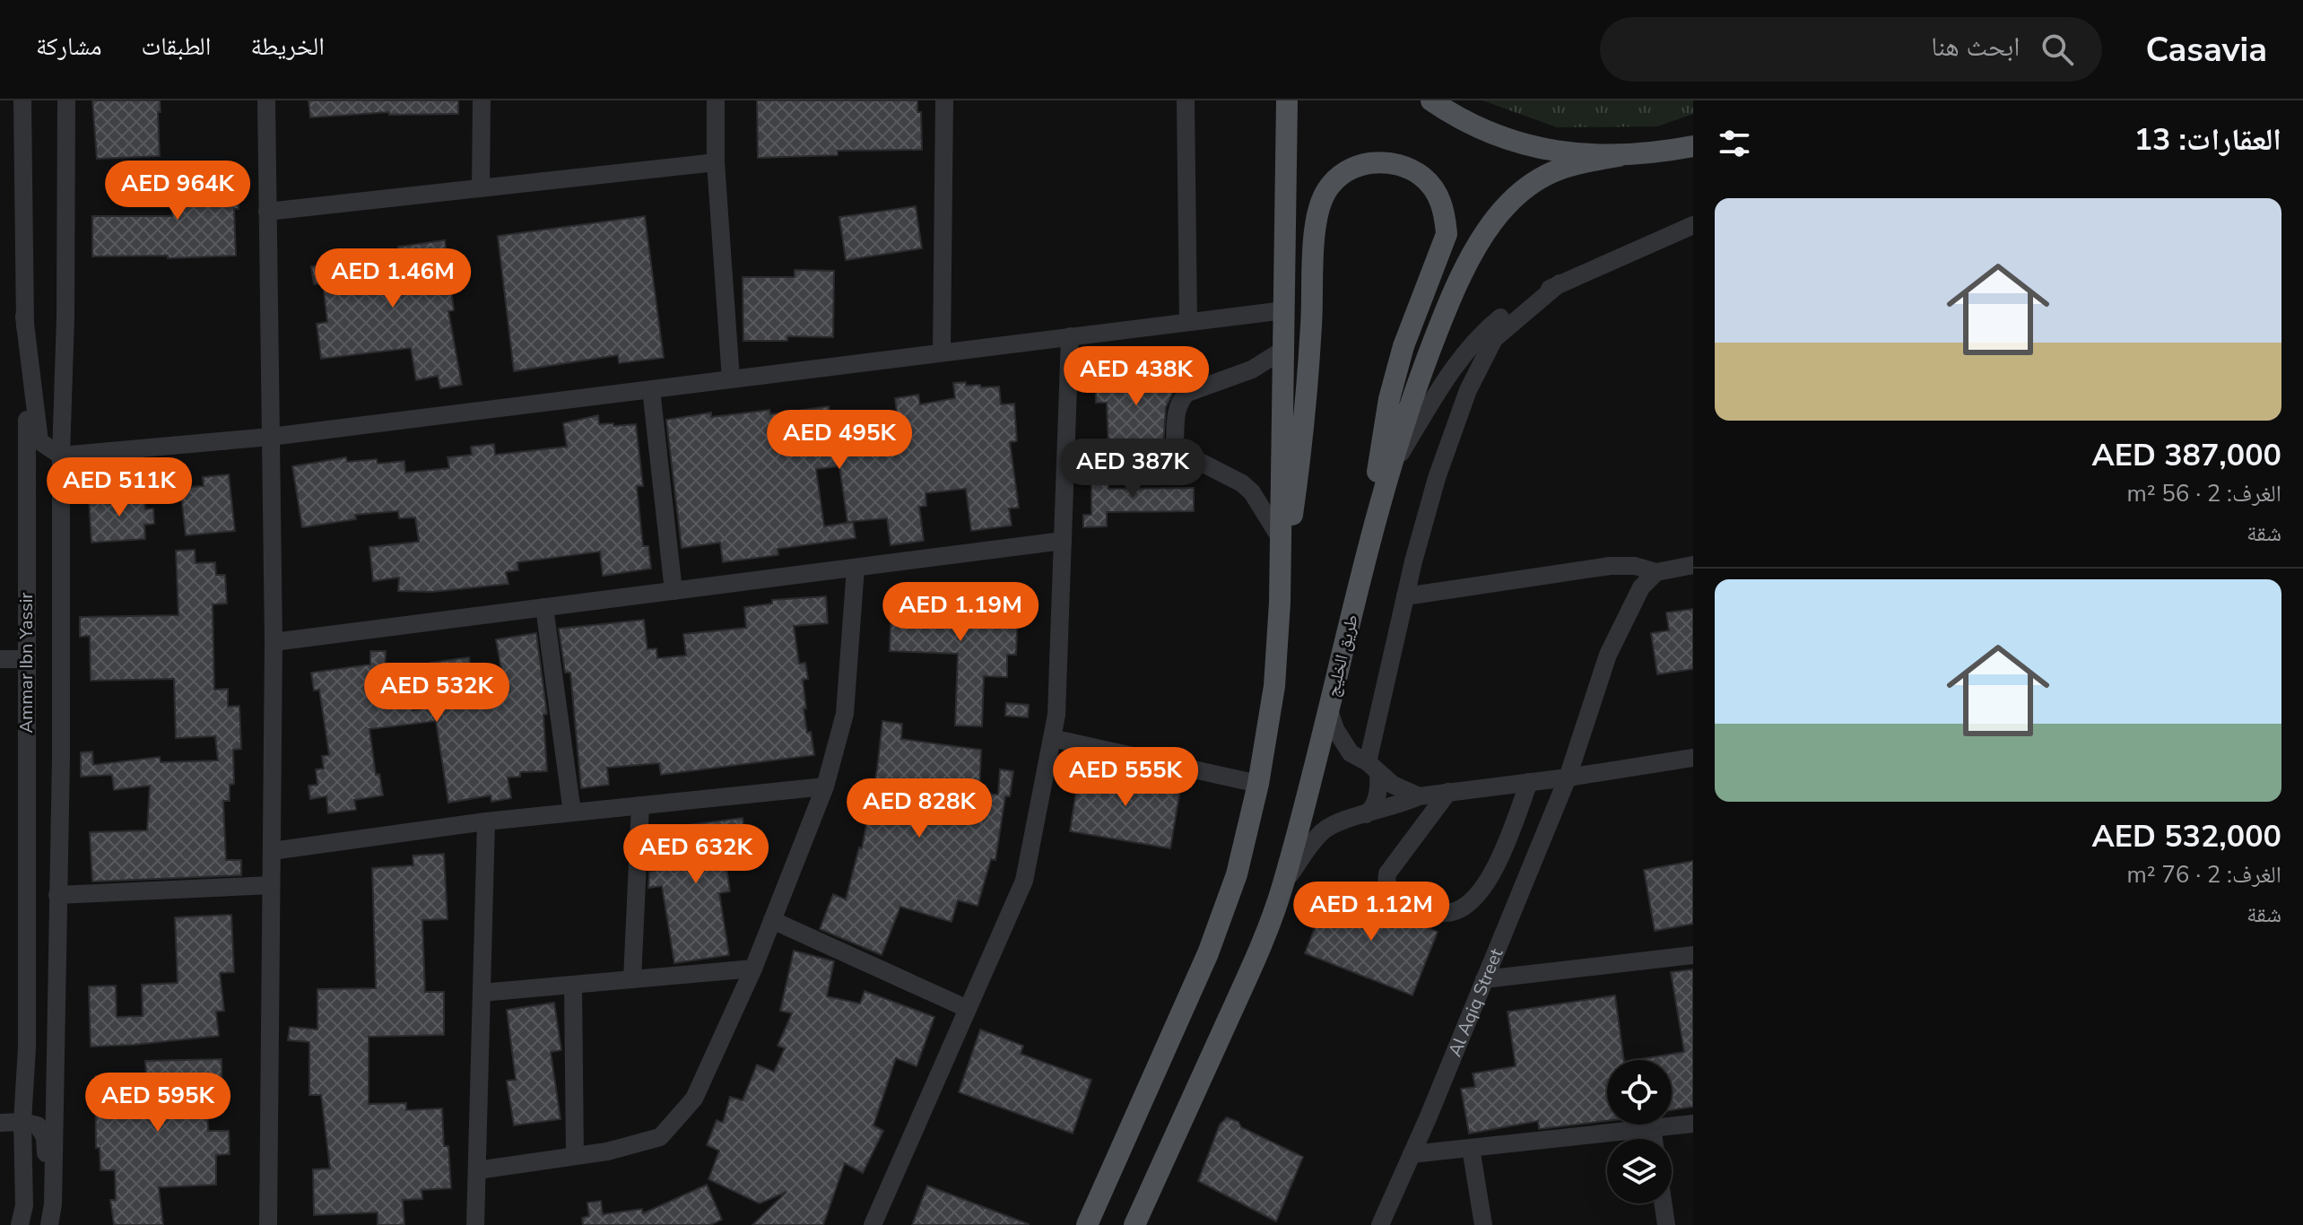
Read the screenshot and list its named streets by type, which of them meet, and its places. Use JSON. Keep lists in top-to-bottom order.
{
  "streets": {
    "main road": ["طريق الخليج"],
    "street": ["Ammar Ibn Yassir", "Al Aqiq Street"]
  },
  "page": {
    "header": "Casavia",
    "search": "ابحث هنا",
    "nav": ["الخريطة", "الطبقات", "مشاركة"],
    "heading": "العقارات: 13",
    "price": [
      "AED 964K",
      "AED 1.46M",
      "AED 438K",
      "AED 495K",
      "AED 387K",
      "AED 511K",
      "AED 1.19M",
      "AED 532K",
      "AED 555K",
      "AED 828K",
      "AED 632K",
      "AED 1.12M",
      "AED 595K"
    ],
    "list": [
      {
        "name": "AED 387,000",
        "note": "الغرف: 2 · 56 m² · شقة"
      },
      {
        "name": "AED 532,000",
        "note": "الغرف: 2 · 76 m² · شقة"
      }
    ]
  }
}
